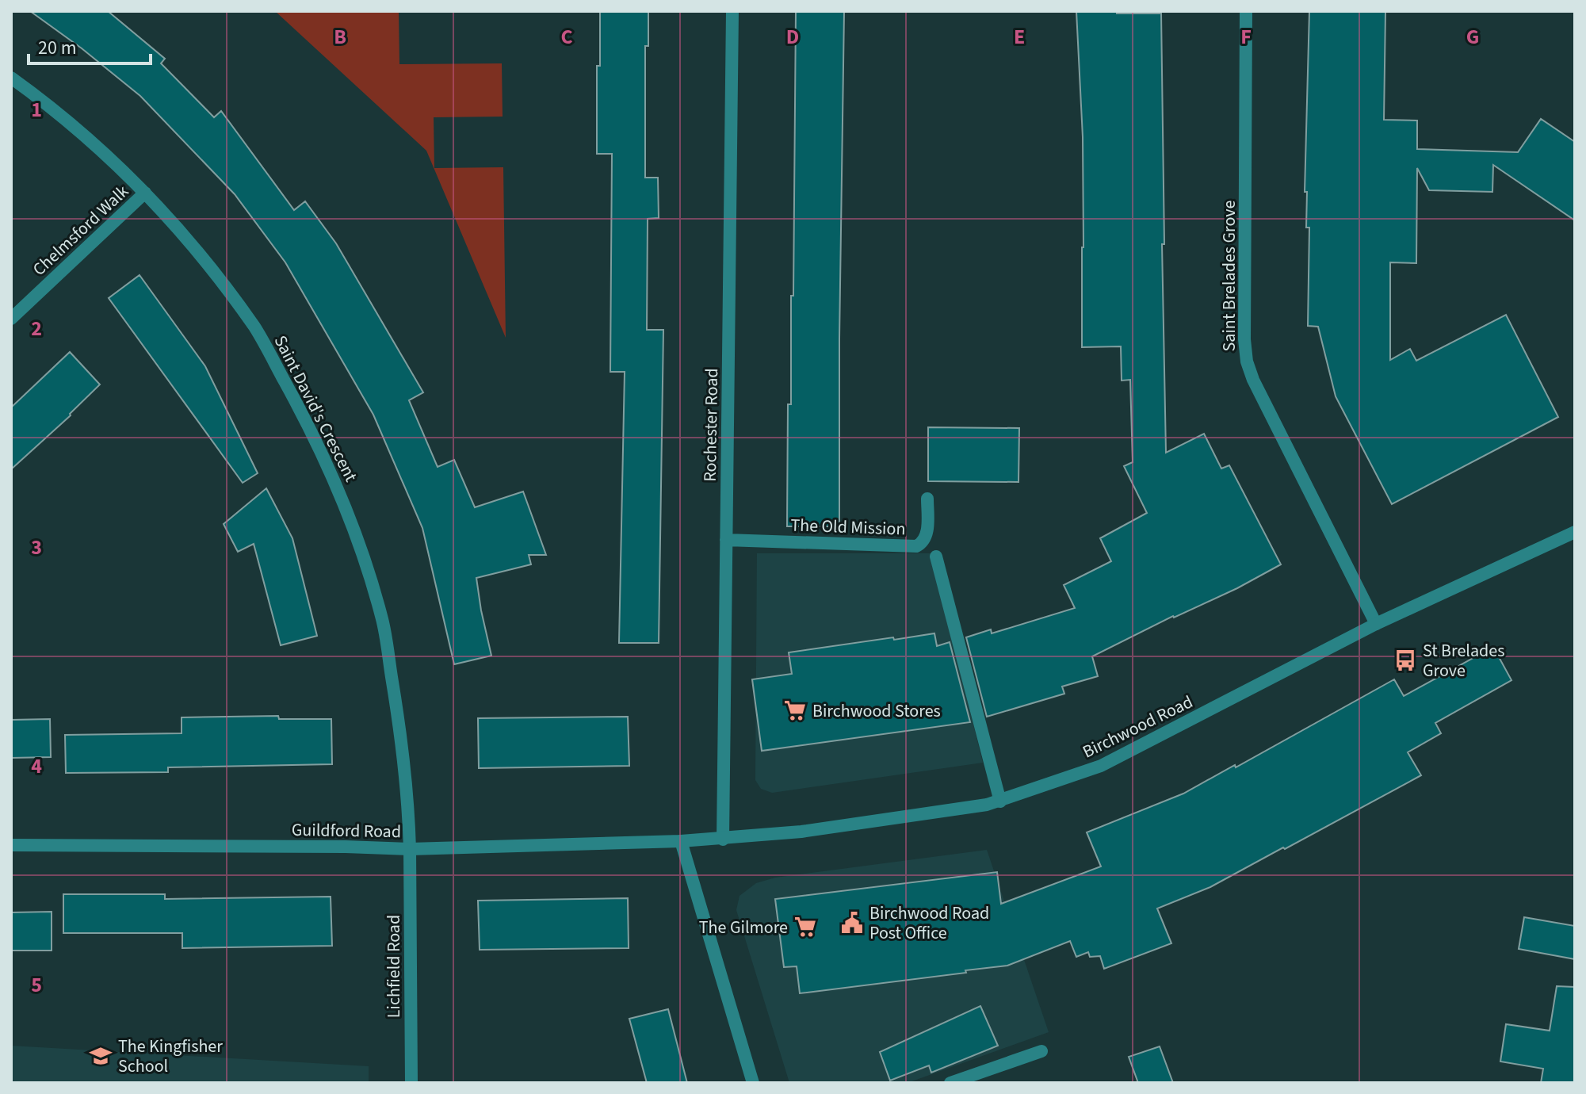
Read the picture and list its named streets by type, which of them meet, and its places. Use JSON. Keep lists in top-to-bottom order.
{
  "streets": {
    "street": [
      "Chelmsford Walk",
      "Saint Brelades Grove",
      "Saint David's Crescent",
      "Rochester Road",
      "The Old Mission",
      "Birchwood Road",
      "Guildford Road",
      "Lichfield Road"
    ]
  },
  "crossings": [
    ["Chelmsford Walk", "Saint David's Crescent"],
    ["Saint Brelades Grove", "Birchwood Road"],
    ["Saint David's Crescent", "Guildford Road"],
    ["Saint David's Crescent", "Lichfield Road"],
    ["Rochester Road", "The Old Mission"],
    ["Rochester Road", "Birchwood Road"],
    ["Birchwood Road", "Guildford Road"],
    ["Guildford Road", "Lichfield Road"]
  ],
  "places": {
    "bus stop": ["St Brelades Grove"],
    "supermarket": ["Birchwood Stores", "The Gilmore"],
    "public building": ["Birchwood Road Post Office"],
    "school or university": ["The Kingfisher School"]
  },
  "scale_bar": "20 m",
  "grid": {
    "columns": [
      "B",
      "C",
      "D",
      "E",
      "F",
      "G"
    ],
    "rows": [
      "1",
      "2",
      "3",
      "4",
      "5"
    ]
  }
}
